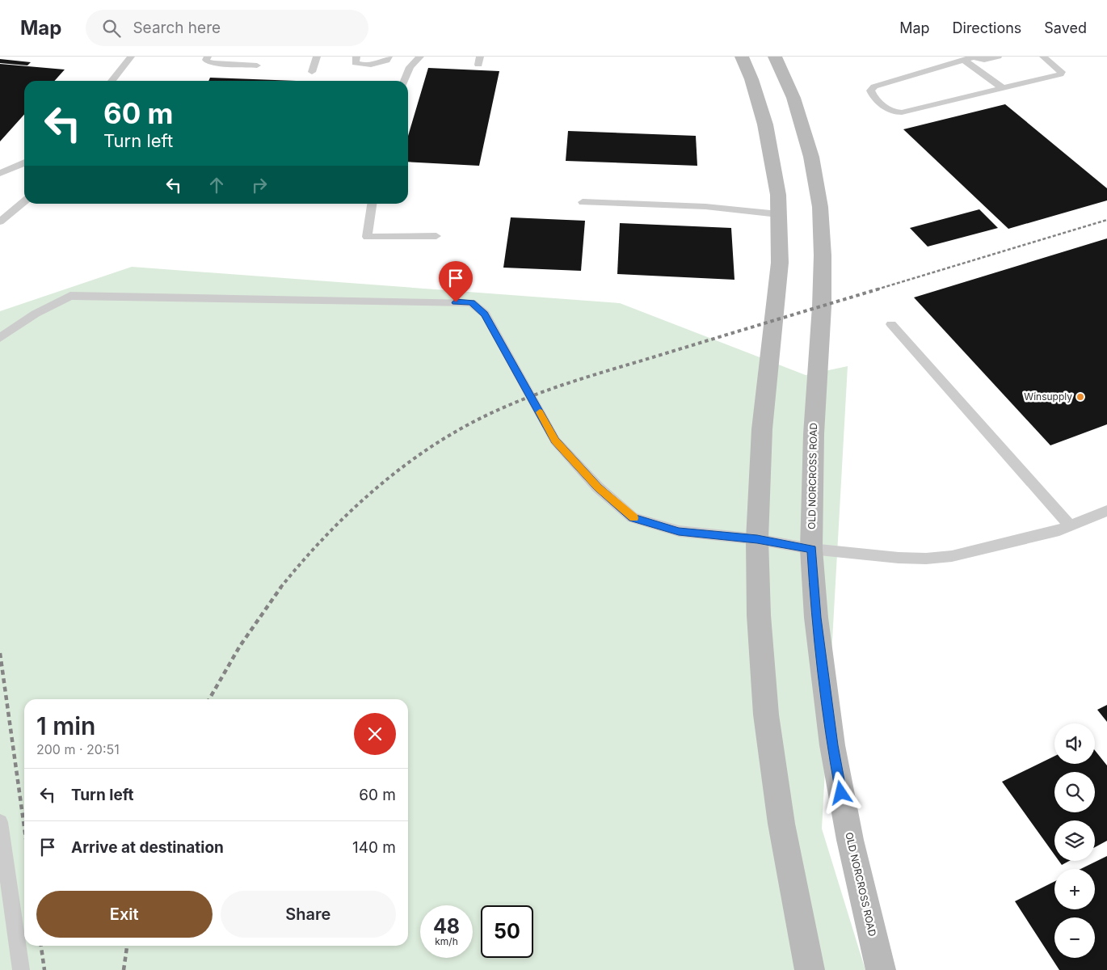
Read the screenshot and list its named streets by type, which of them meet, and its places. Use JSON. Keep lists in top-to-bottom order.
{
  "streets": {
    "main road": ["OLD NORCROSS ROAD"]
  },
  "places": ["Winsupply"],
  "page": {
    "header": "Map",
    "search": "Search here",
    "nav": ["Map", "Directions", "Saved"],
    "turn": ["60 m", "Turn left"],
    "heading": ["1 min", "200 m · 20:51"],
    "map_buttons": ["+", "−"],
    "list": [
      {
        "name": "Turn left",
        "value": "60 m"
      },
      {
        "name": "Arrive at destination",
        "value": "140 m"
      }
    ],
    "buttons": ["Exit", "Share"],
    "speed": "48 km/h",
    "limit": "50"
  }
}
